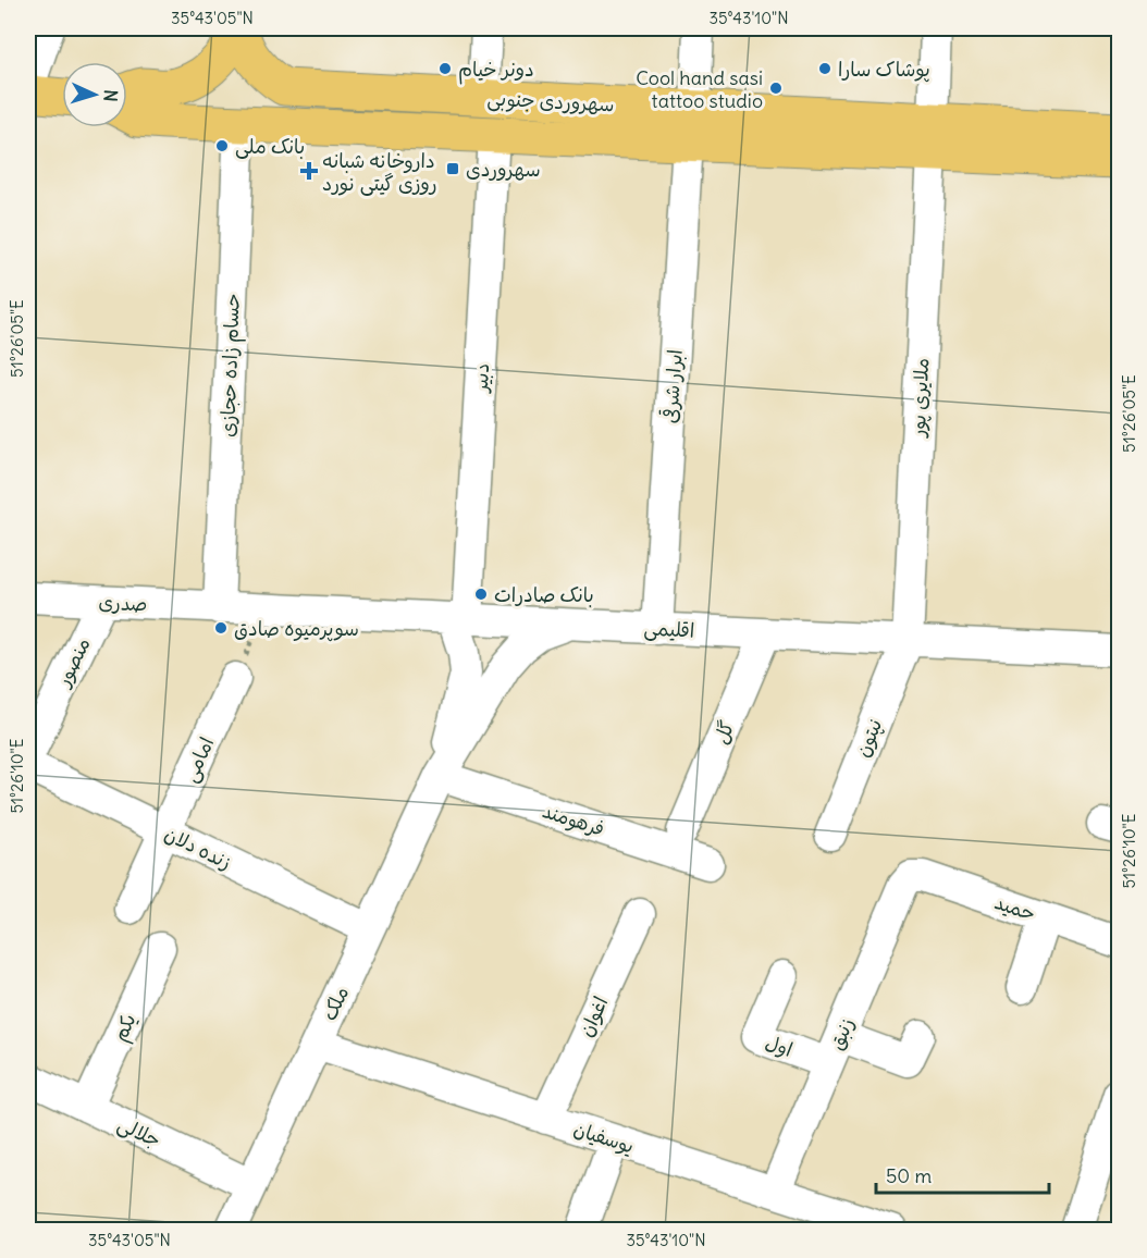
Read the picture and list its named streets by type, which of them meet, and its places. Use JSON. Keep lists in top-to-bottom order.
{
  "streets": {
    "main road": ["سهروردی جنوبی"],
    "street": [
      "حسام زاده حجازی",
      "دبیر",
      "ابرار شرقی",
      "ملایری پور",
      "صدری",
      "اقلیمی",
      "منصور",
      "گل",
      "نپتون",
      "امامی",
      "فرهومند",
      "زنده دلان",
      "حمید",
      "ملک",
      "اغوان",
      "یکم",
      "زنبق",
      "اول",
      "جلالی",
      "یوسفیان"
    ]
  },
  "crossings": [
    ["سهروردی جنوبی", "حسام زاده حجازی"],
    ["سهروردی جنوبی", "دبیر"],
    ["سهروردی جنوبی", "ابرار شرقی"],
    ["سهروردی جنوبی", "ملایری پور"],
    ["حسام زاده حجازی", "صدری"],
    ["حسام زاده حجازی", "اقلیمی"],
    ["دبیر", "اقلیمی"],
    ["ابرار شرقی", "اقلیمی"],
    ["ملایری پور", "اقلیمی"],
    ["ملایری پور", "نپتون"],
    ["صدری", "اقلیمی"],
    ["صدری", "منصور"],
    ["اقلیمی", "گل"],
    ["اقلیمی", "نپتون"],
    ["امامی", "زنده دلان"],
    ["فرهومند", "ملک"],
    ["زنده دلان", "ملک"],
    ["حمید", "زنبق"],
    ["ملک", "جلالی"],
    ["ملک", "یوسفیان"],
    ["اغوان", "یوسفیان"],
    ["یکم", "جلالی"],
    ["زنبق", "اول"],
    ["زنبق", "یوسفیان"]
  ],
  "places": {
    "other": [
      "دونر خیام",
      "پوشاک سارا",
      "Cool hand sasi tattoo studio",
      "بانک ملی",
      "بانک صادرات",
      "سوپرمیوه صادق"
    ],
    "transit": ["سهروردی"],
    "health": ["داروخانه شبانه روزی گیتی نورد"]
  },
  "scale_bar": "50 m",
  "north": "right",
  "coordinates": [
    "35°43'05\"N",
    "35°43'10\"N",
    "51°26'05\"E",
    "51°26'10\"E"
  ]
}
